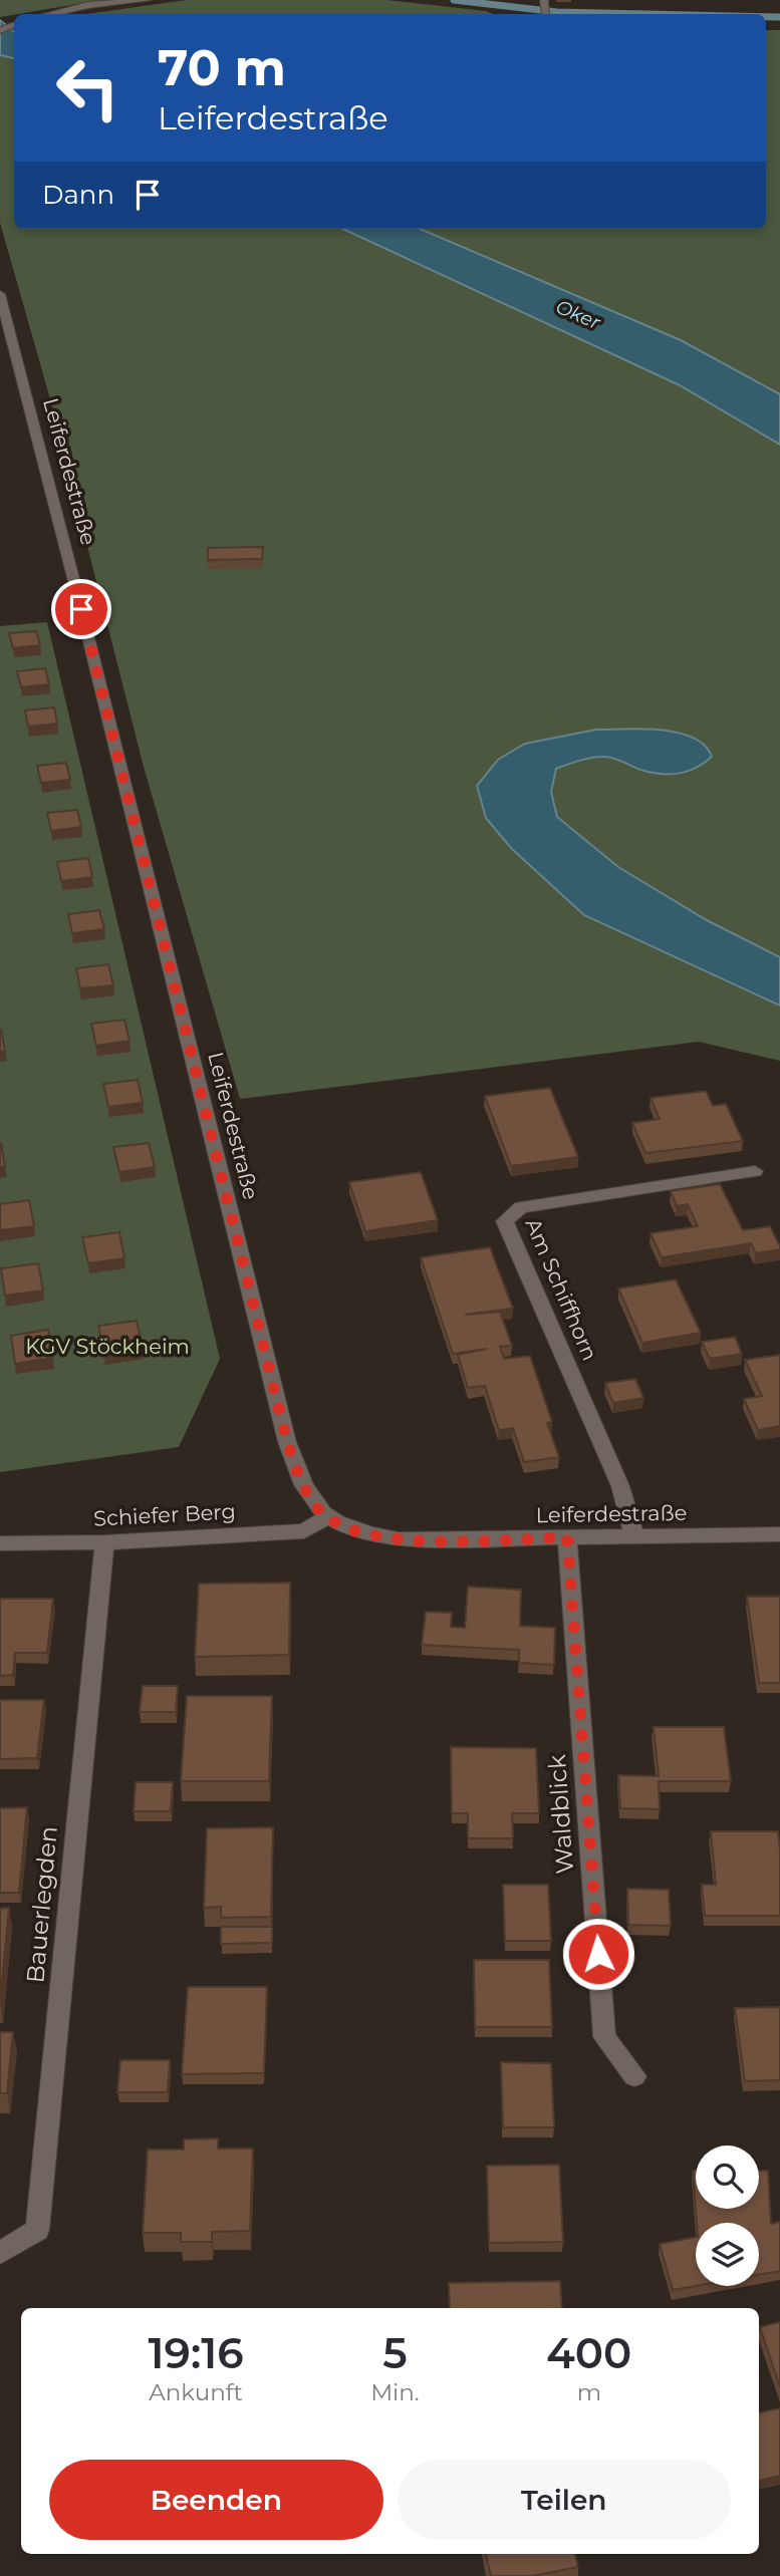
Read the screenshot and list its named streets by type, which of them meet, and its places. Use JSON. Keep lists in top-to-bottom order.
{
  "streets": {
    "street": [
      "Leiferdestraße",
      "Am Schiffhorn",
      "Schiefer Berg",
      "Waldblick",
      "Bauerlegden"
    ]
  },
  "crossings": [
    ["Leiferdestraße", "Am Schiffhorn"],
    ["Leiferdestraße", "Schiefer Berg"],
    ["Leiferdestraße", "Waldblick"],
    ["Schiefer Berg", "Bauerlegden"]
  ],
  "water": ["Oker"],
  "parks": ["KGV Stöckheim"],
  "page": {
    "turn": ["70 m", "Leiferdestraße"],
    "then": "Dann",
    "eta": [
      "19:16",
      "Ankunft",
      "5",
      "Min.",
      "400",
      "m"
    ],
    "buttons": ["Beenden", "Teilen"]
  }
}
